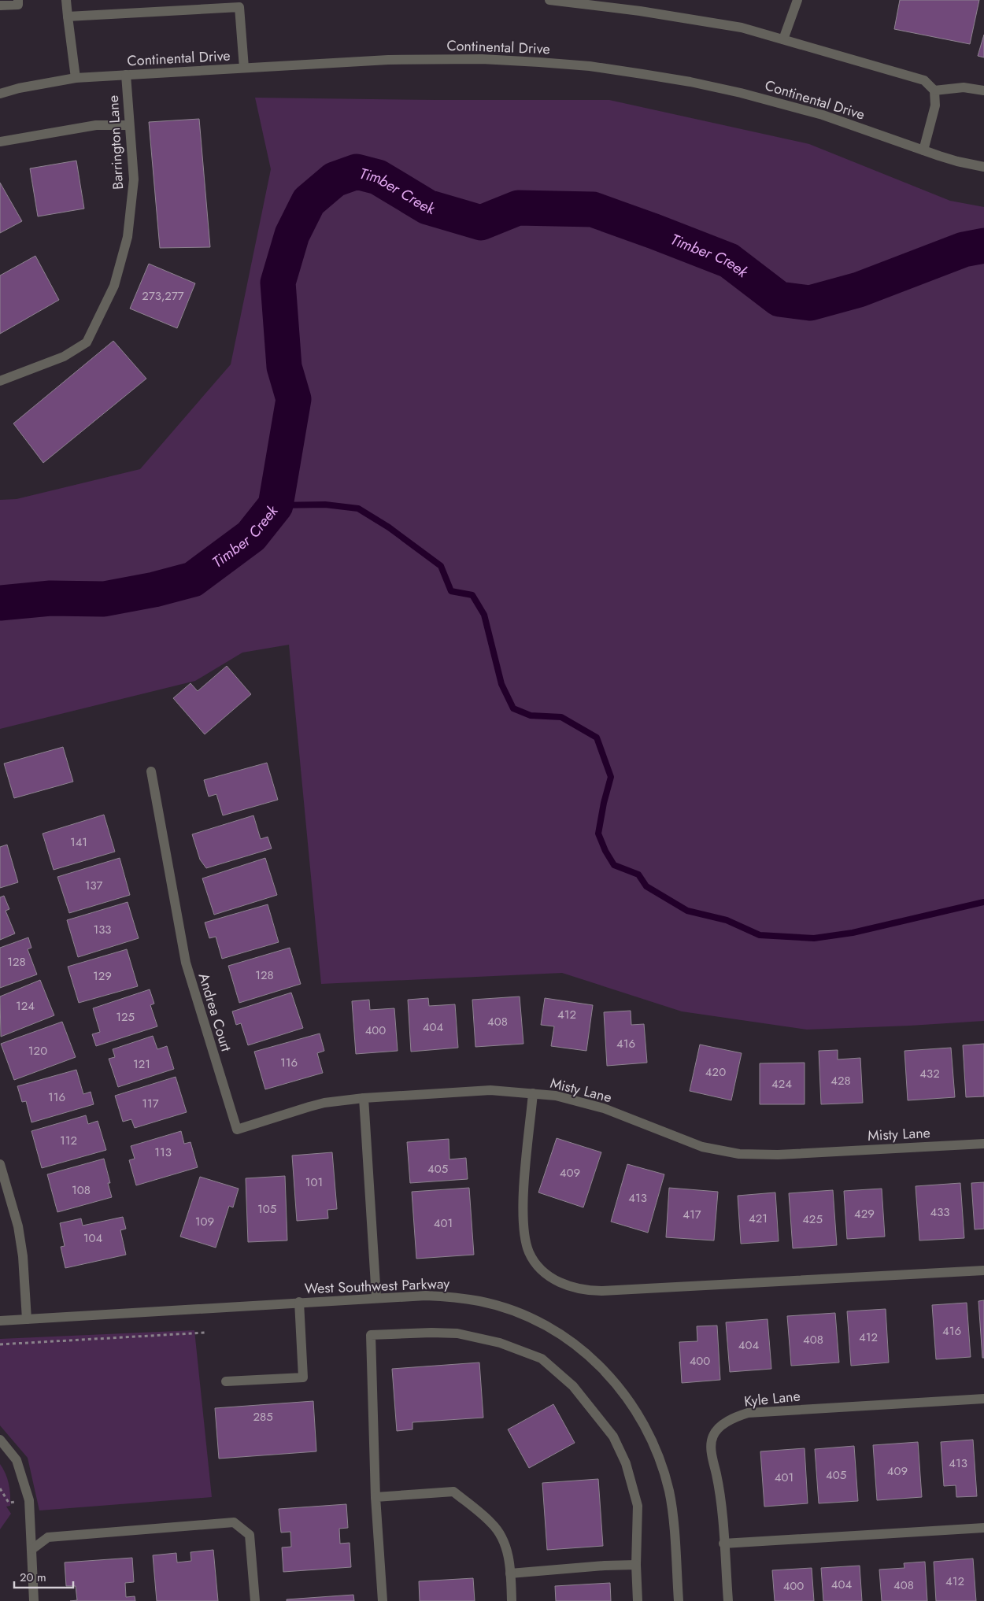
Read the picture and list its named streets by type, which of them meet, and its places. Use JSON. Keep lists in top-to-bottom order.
{
  "streets": {
    "street": [
      "Continental Drive",
      "Barrington Lane",
      "Andrea Court",
      "Misty Lane",
      "West Southwest Parkway",
      "Kyle Lane"
    ]
  },
  "crossings": [
    ["Continental Drive", "Barrington Lane"],
    ["Andrea Court", "Misty Lane"]
  ],
  "water": ["Timber Creek"],
  "house_numbers": [
    "273,277",
    "141",
    "137",
    "133",
    "128",
    "128",
    "129",
    "124",
    "412",
    "125",
    "408",
    "404",
    "400",
    "416",
    "120",
    "116",
    "121",
    "420",
    "432",
    "428",
    "424",
    "116",
    "117",
    "112",
    "113",
    "405",
    "409",
    "101",
    "108",
    "413",
    "105",
    "433",
    "429",
    "417",
    "421",
    "425",
    "109",
    "401",
    "104",
    "416",
    "412",
    "408",
    "404",
    "400",
    "285",
    "413",
    "409",
    "405",
    "401",
    "412",
    "404",
    "408",
    "400"
  ],
  "scale_bar": "20 m"
}
